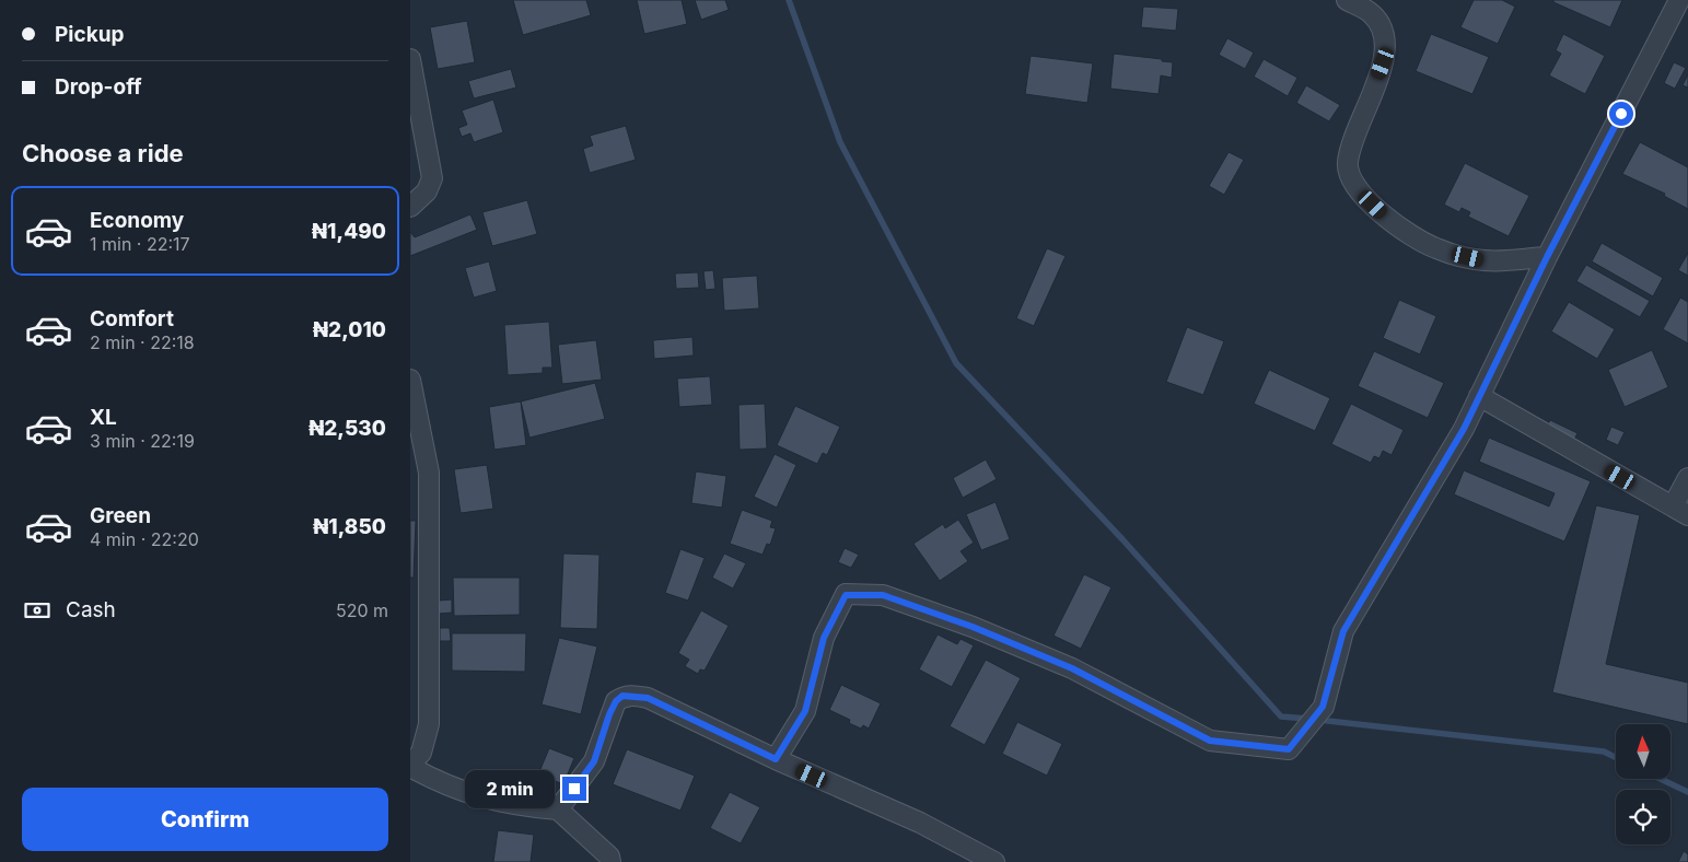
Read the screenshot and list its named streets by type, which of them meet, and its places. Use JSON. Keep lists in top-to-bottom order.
{
  "north": "top",
  "page": {
    "banner": ["Pickup", "Drop-off"],
    "heading": "Choose a ride",
    "list": [
      {
        "name": "Economy",
        "note": "1 min · 22:17",
        "value": "₦1,490"
      },
      {
        "name": "Comfort",
        "note": "2 min · 22:18",
        "value": "₦2,010"
      },
      {
        "name": "XL",
        "note": "3 min · 22:19",
        "value": "₦2,530"
      },
      {
        "name": "Green",
        "note": "4 min · 22:20",
        "value": "₦1,850"
      }
    ],
    "pay": ["Cash", "520 m"],
    "bubble": "2 min",
    "buttons": "Confirm"
  }
}
